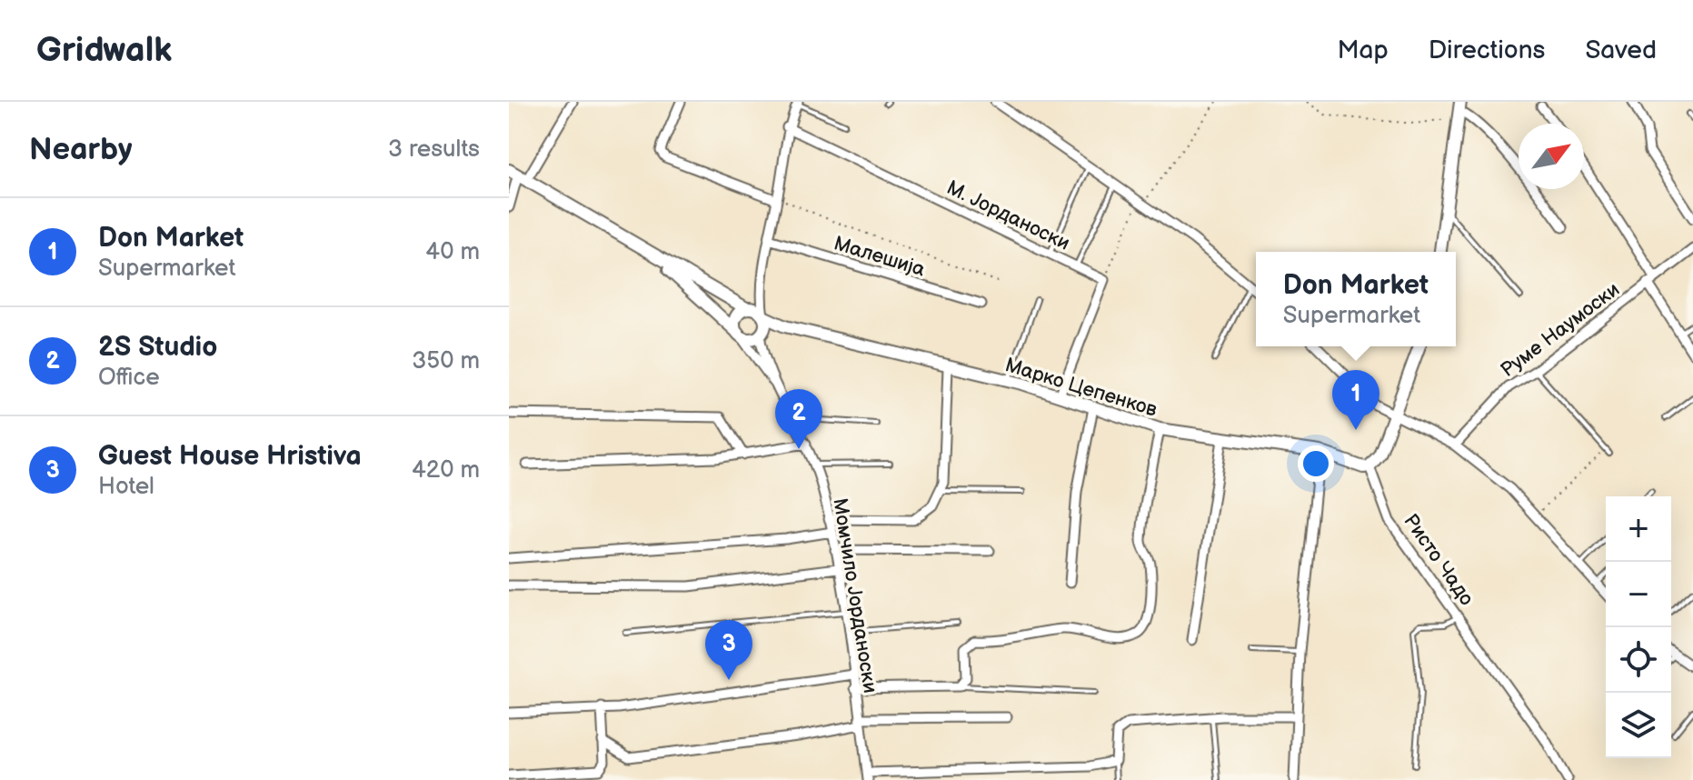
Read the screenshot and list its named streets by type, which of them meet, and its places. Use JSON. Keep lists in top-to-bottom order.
{
  "streets": {
    "street": [
      "М. Јорданоски",
      "Малешија",
      "Руме Наумоски",
      "Марко Цепенков",
      "Ристо Чадо",
      "Момчило Јорданоски"
    ]
  },
  "crossings": [
    ["Марко Цепенков", "Ристо Чадо"]
  ],
  "north": "top right",
  "page": {
    "header": "Gridwalk",
    "nav": ["Map", "Directions", "Saved"],
    "heading": ["Nearby", "3 results"],
    "list": [
      {
        "mark": "1",
        "name": "Don Market",
        "note": "Supermarket",
        "value": "40 m"
      },
      {
        "mark": "2",
        "name": "2S Studio",
        "note": "Office",
        "value": "350 m"
      },
      {
        "mark": "3",
        "name": "Guest House Hristiva",
        "note": "Hotel",
        "value": "420 m"
      }
    ],
    "popup": ["Don Market", "Supermarket"],
    "pins": ["1", "2", "3"],
    "map_buttons": ["+", "−"]
  }
}
